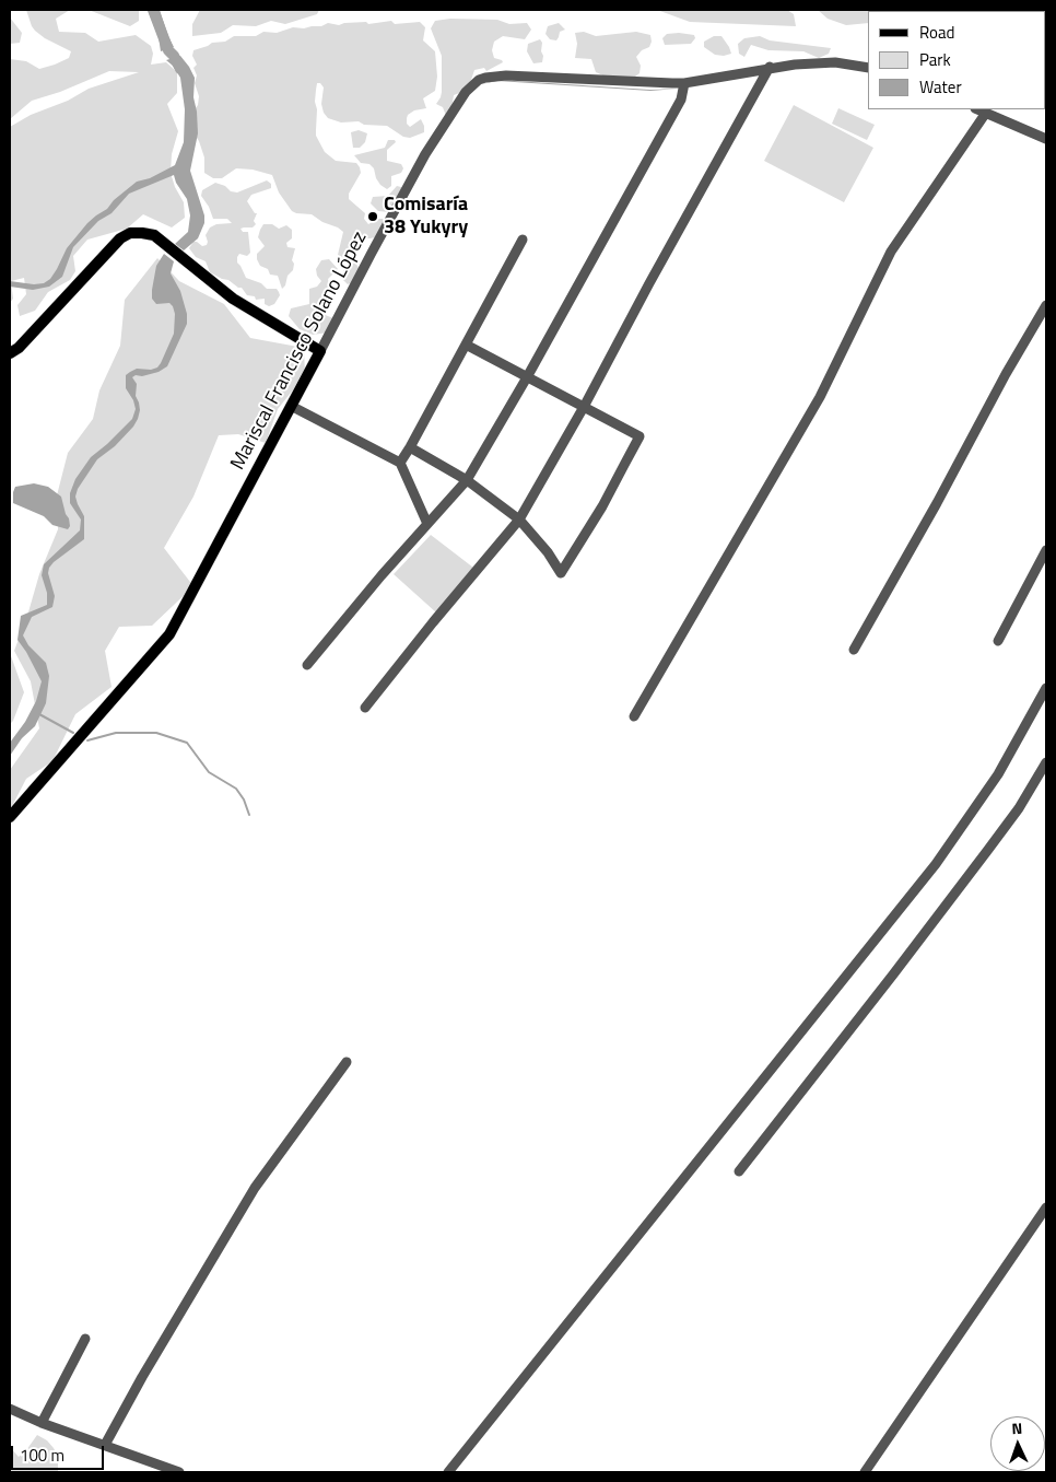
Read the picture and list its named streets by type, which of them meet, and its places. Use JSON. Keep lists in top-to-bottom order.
{
  "streets": {
    "main road": ["Mariscal Francisco Solano López"]
  },
  "places": ["Comisaría 38 Yukyry"],
  "legend": ["Road", "Park", "Water"],
  "scale_bar": "100 m",
  "north": "top"
}
